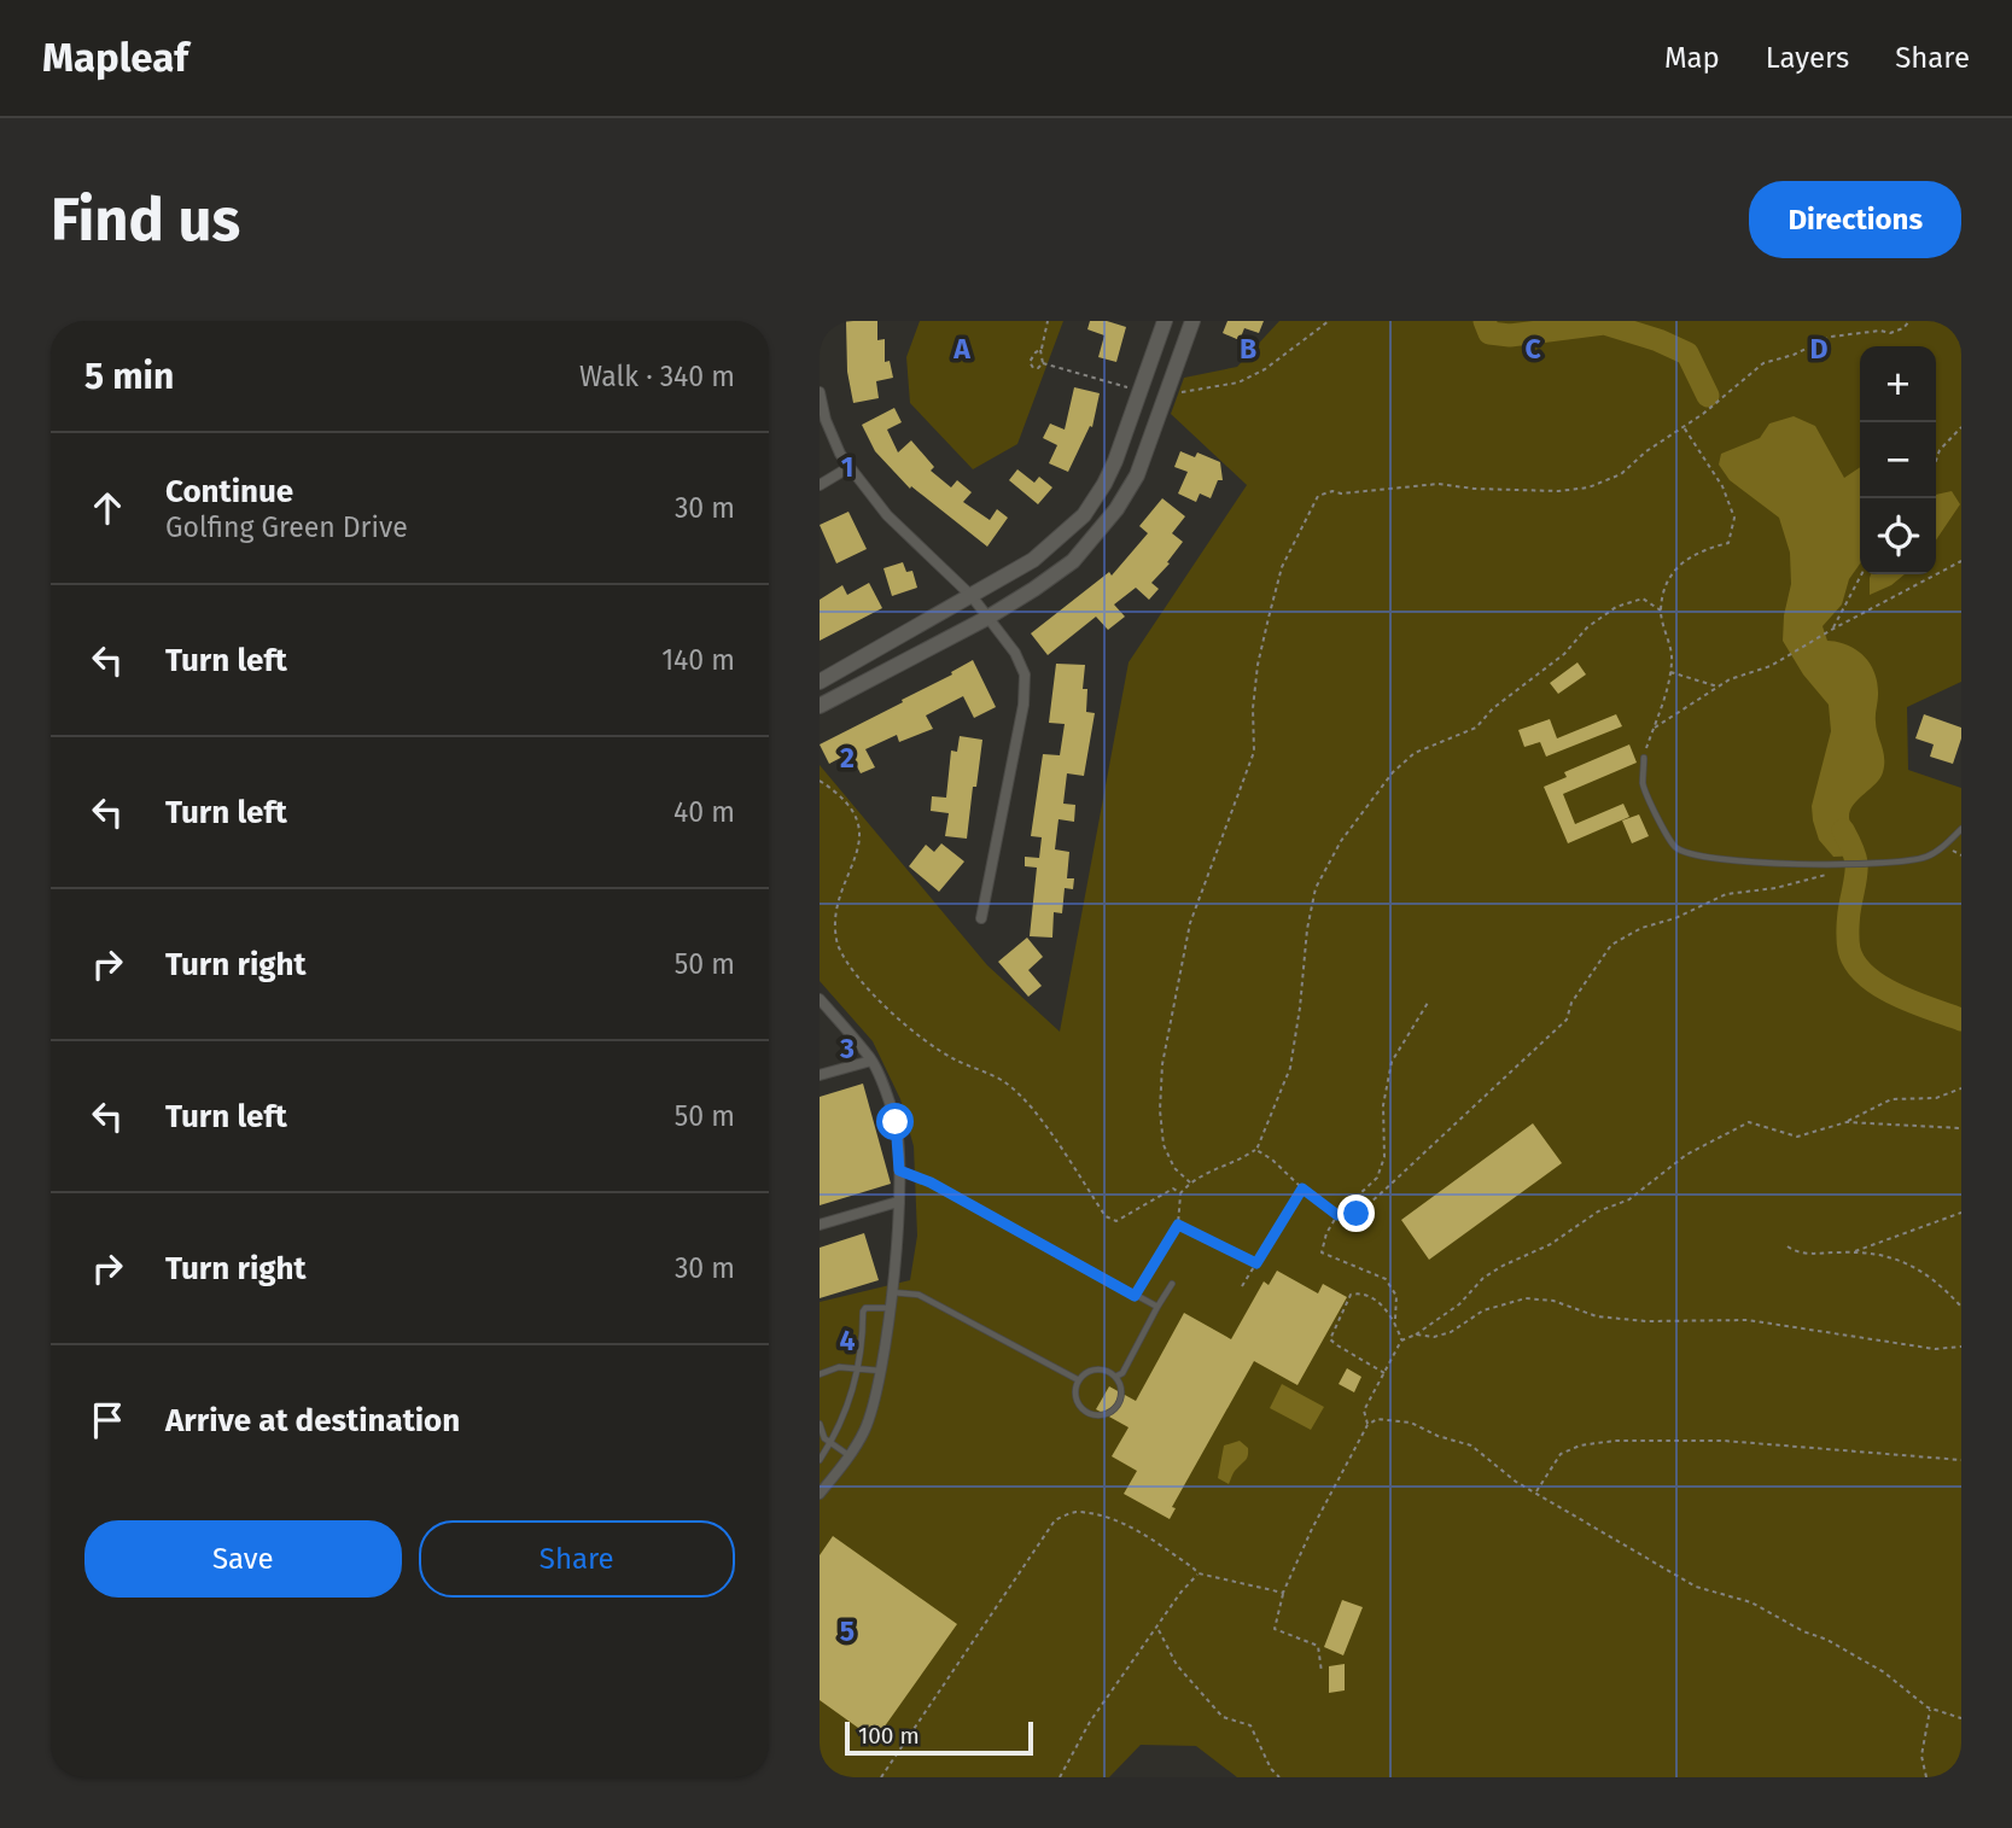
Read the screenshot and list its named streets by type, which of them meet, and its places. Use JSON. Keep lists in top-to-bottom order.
{
  "scale_bar": "100 m",
  "page": {
    "header": "Mapleaf",
    "nav": ["Map", "Layers", "Share"],
    "buttons": [
      "Directions",
      ["Save", "Share"]
    ],
    "title": "Find us",
    "heading": ["5 min", "Walk · 340 m"],
    "map_buttons": ["+", "−"],
    "list": [
      ["Continue", "Golfing Green Drive", "30 m"],
      ["Turn left", "140 m"],
      ["Turn left", "40 m"],
      ["Turn right", "50 m"],
      ["Turn left", "50 m"],
      ["Turn right", "30 m"],
      "Arrive at destination"
    ],
    "scale": "100 m"
  },
  "grid": {
    "columns": [
      "A",
      "B",
      "C",
      "D"
    ],
    "rows": [
      "1",
      "2",
      "3",
      "4",
      "5"
    ]
  }
}
